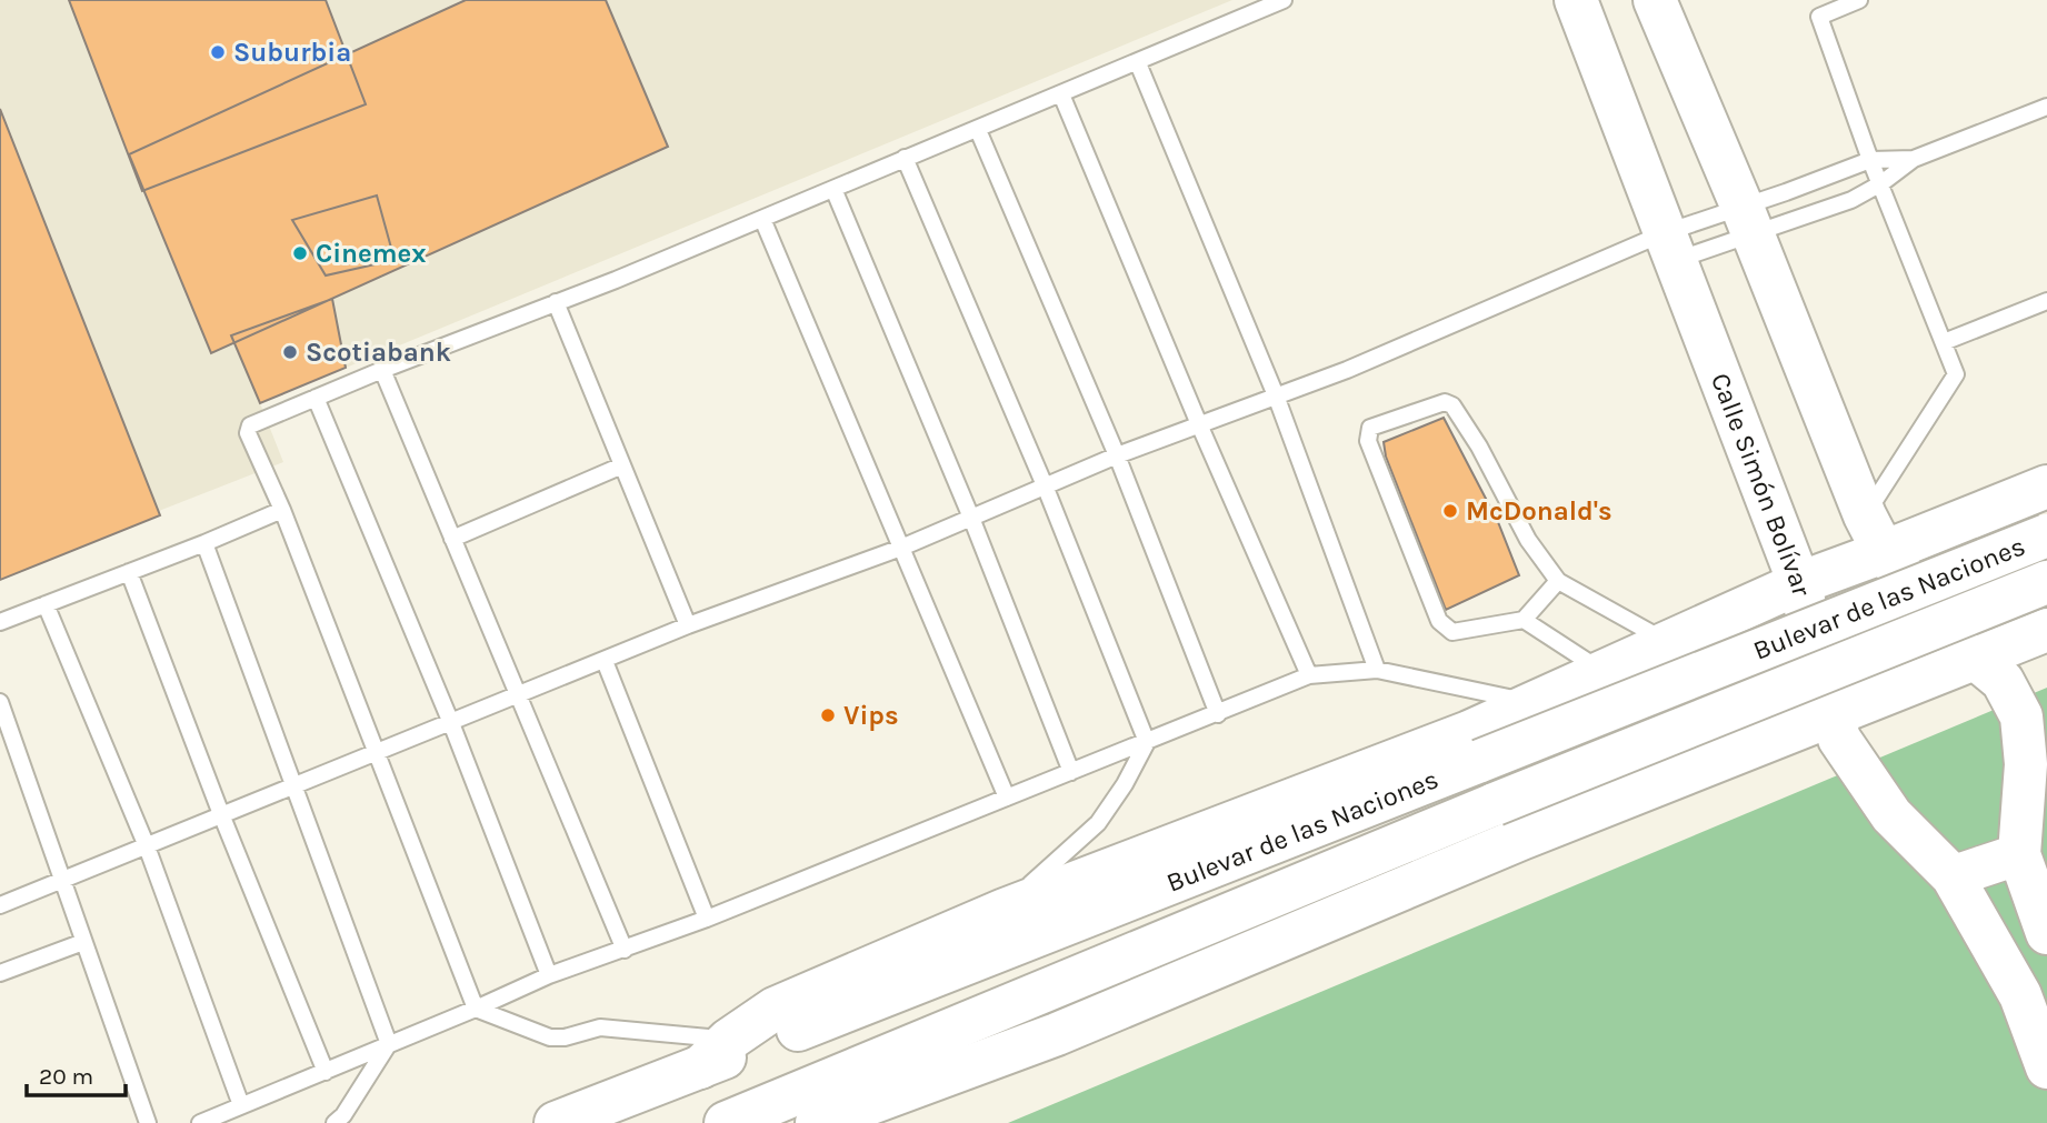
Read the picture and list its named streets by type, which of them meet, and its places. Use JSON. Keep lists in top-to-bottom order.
{
  "streets": {
    "main road": ["Calle Simón Bolívar", "Bulevar de las Naciones"]
  },
  "places": [
    "Suburbia",
    "Cinemex",
    "Scotiabank",
    "McDonald's",
    "Vips"
  ],
  "scale_bar": "20 m"
}
